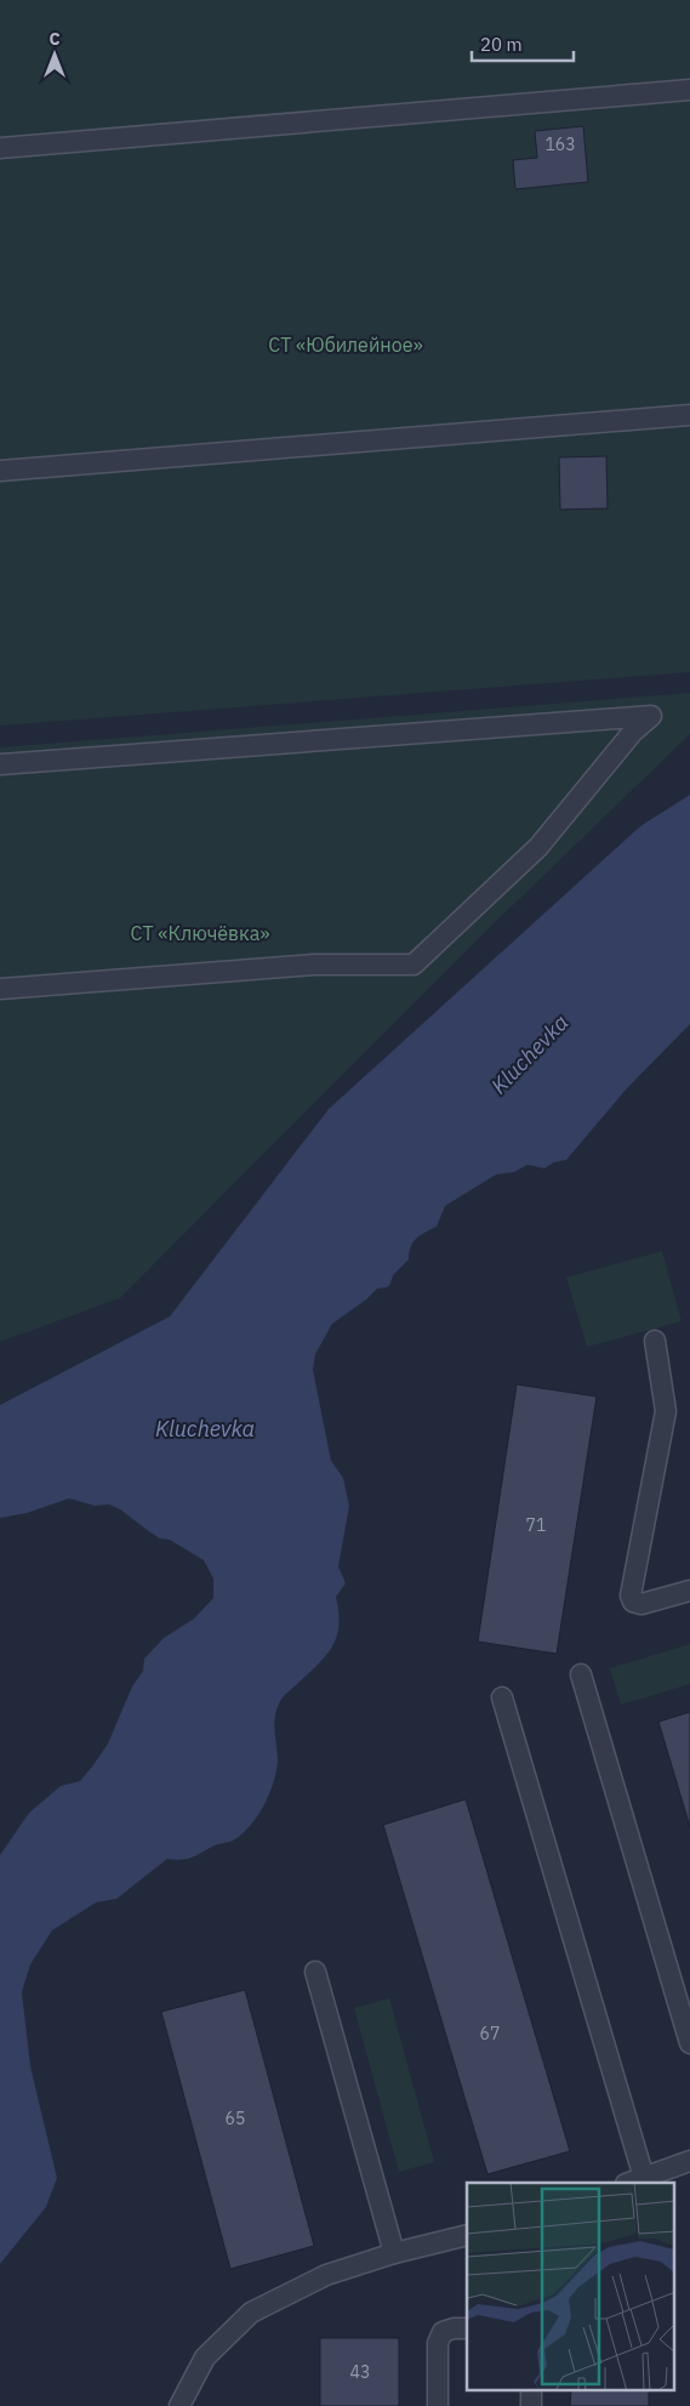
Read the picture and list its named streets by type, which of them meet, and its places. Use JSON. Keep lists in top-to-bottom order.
{
  "water": ["Kluchevka"],
  "parks": ["СТ «Юбилейное»", "СТ «Ключёвка»"],
  "house_numbers": [
    "163",
    "71",
    "67",
    "65",
    "43"
  ],
  "scale_bar": "20 m",
  "north": "top"
}
